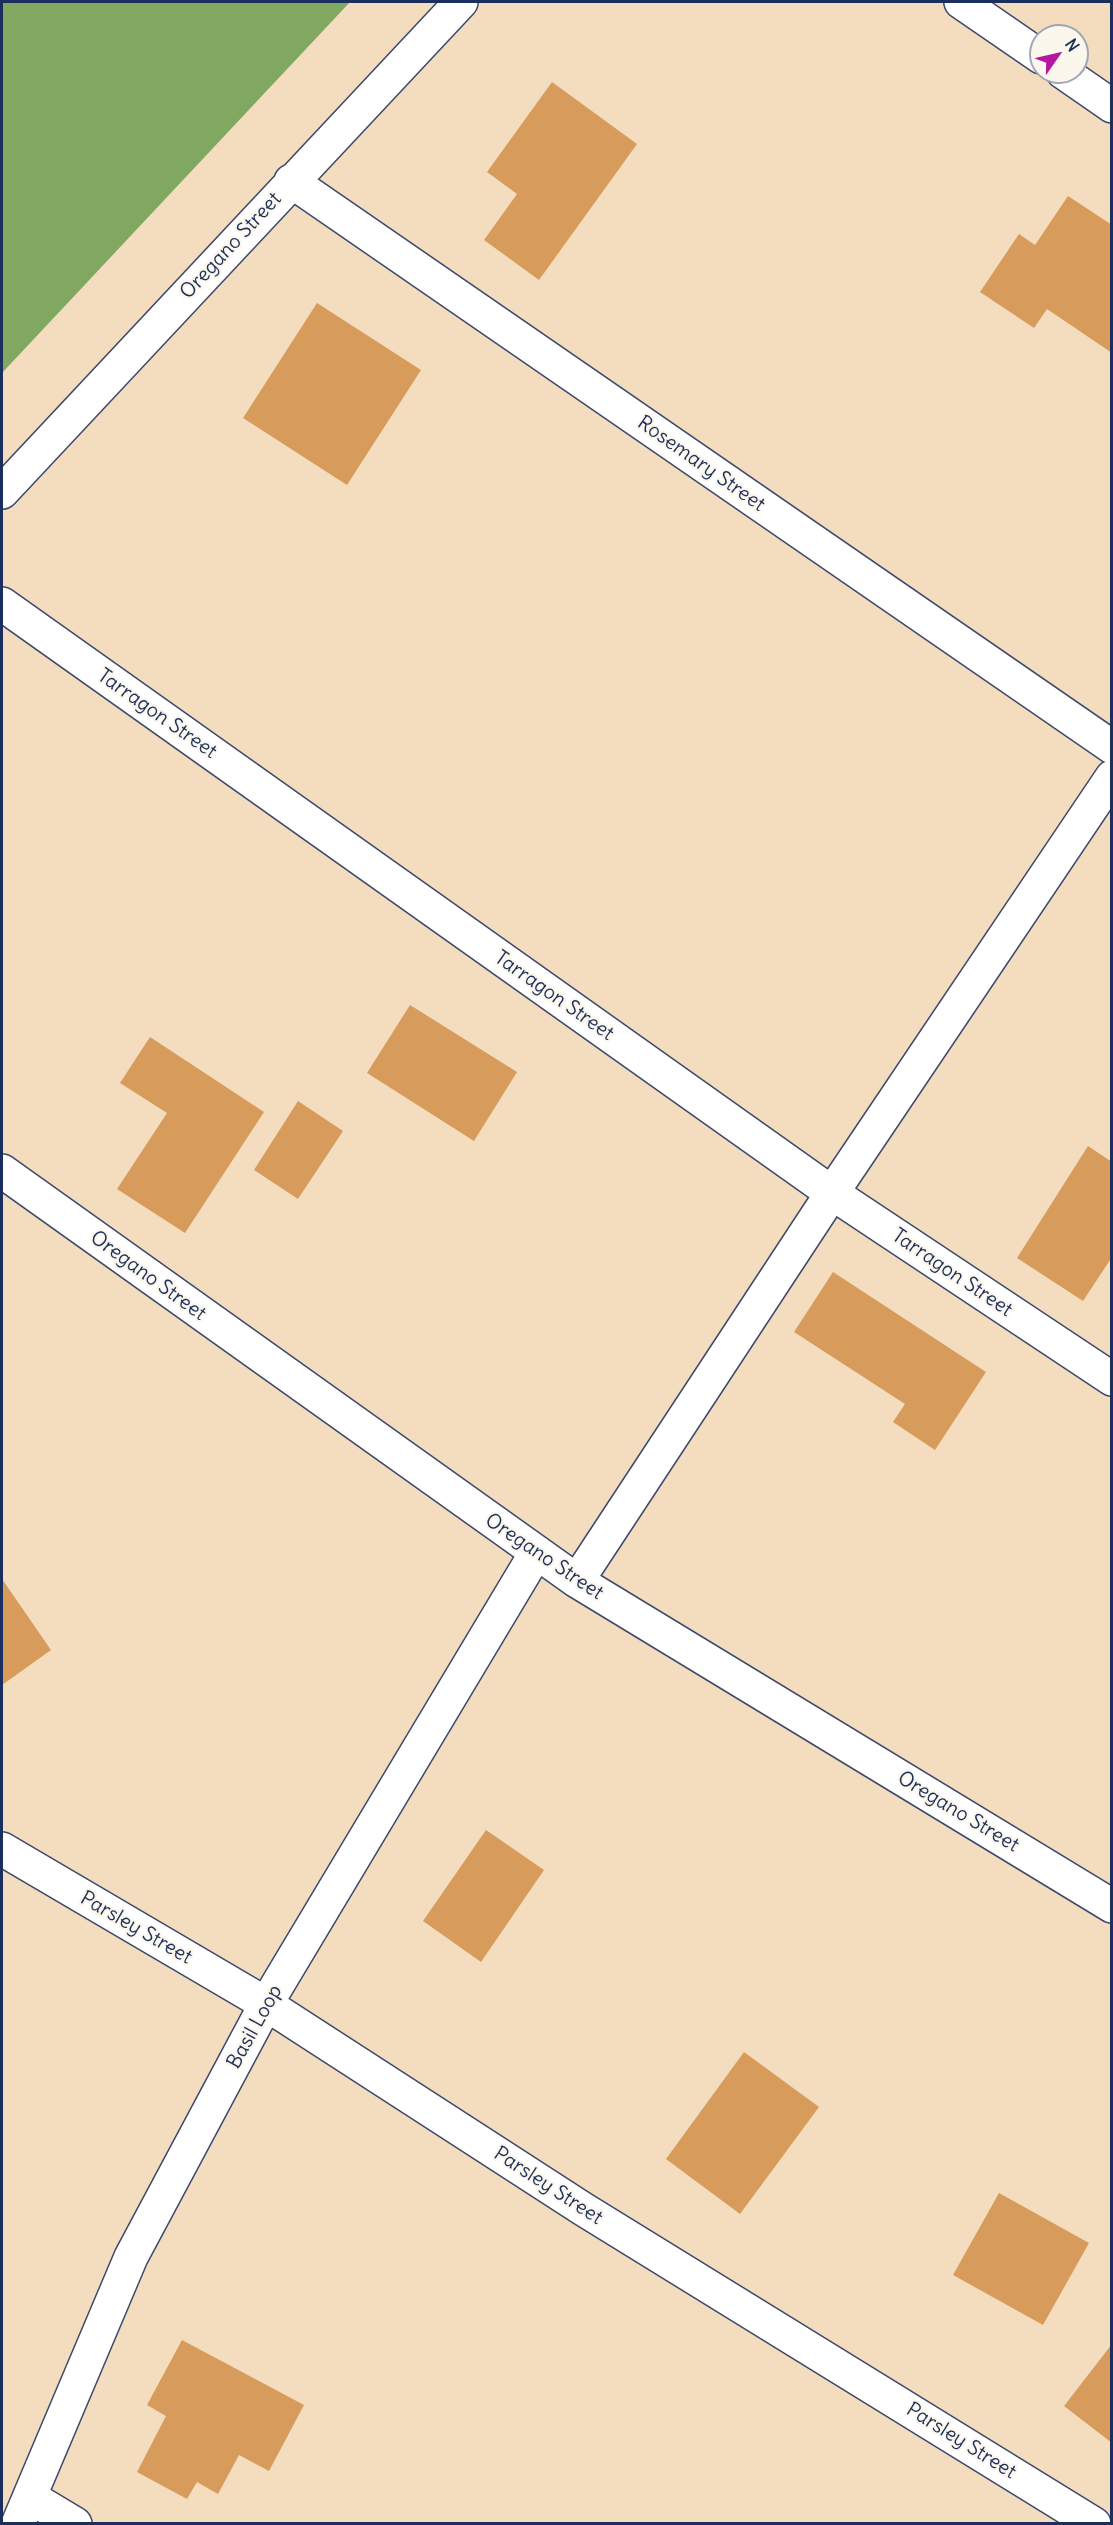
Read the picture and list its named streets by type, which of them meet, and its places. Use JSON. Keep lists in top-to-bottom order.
{
  "streets": {
    "street": [
      "Oregano Street",
      "Rosemary Street",
      "Tarragon Street",
      "Parsley Street",
      "Basil Loop"
    ]
  },
  "crossings": [
    ["Oregano Street", "Rosemary Street"],
    ["Oregano Street", "Basil Loop"],
    ["Parsley Street", "Basil Loop"]
  ],
  "north": "top right"
}
